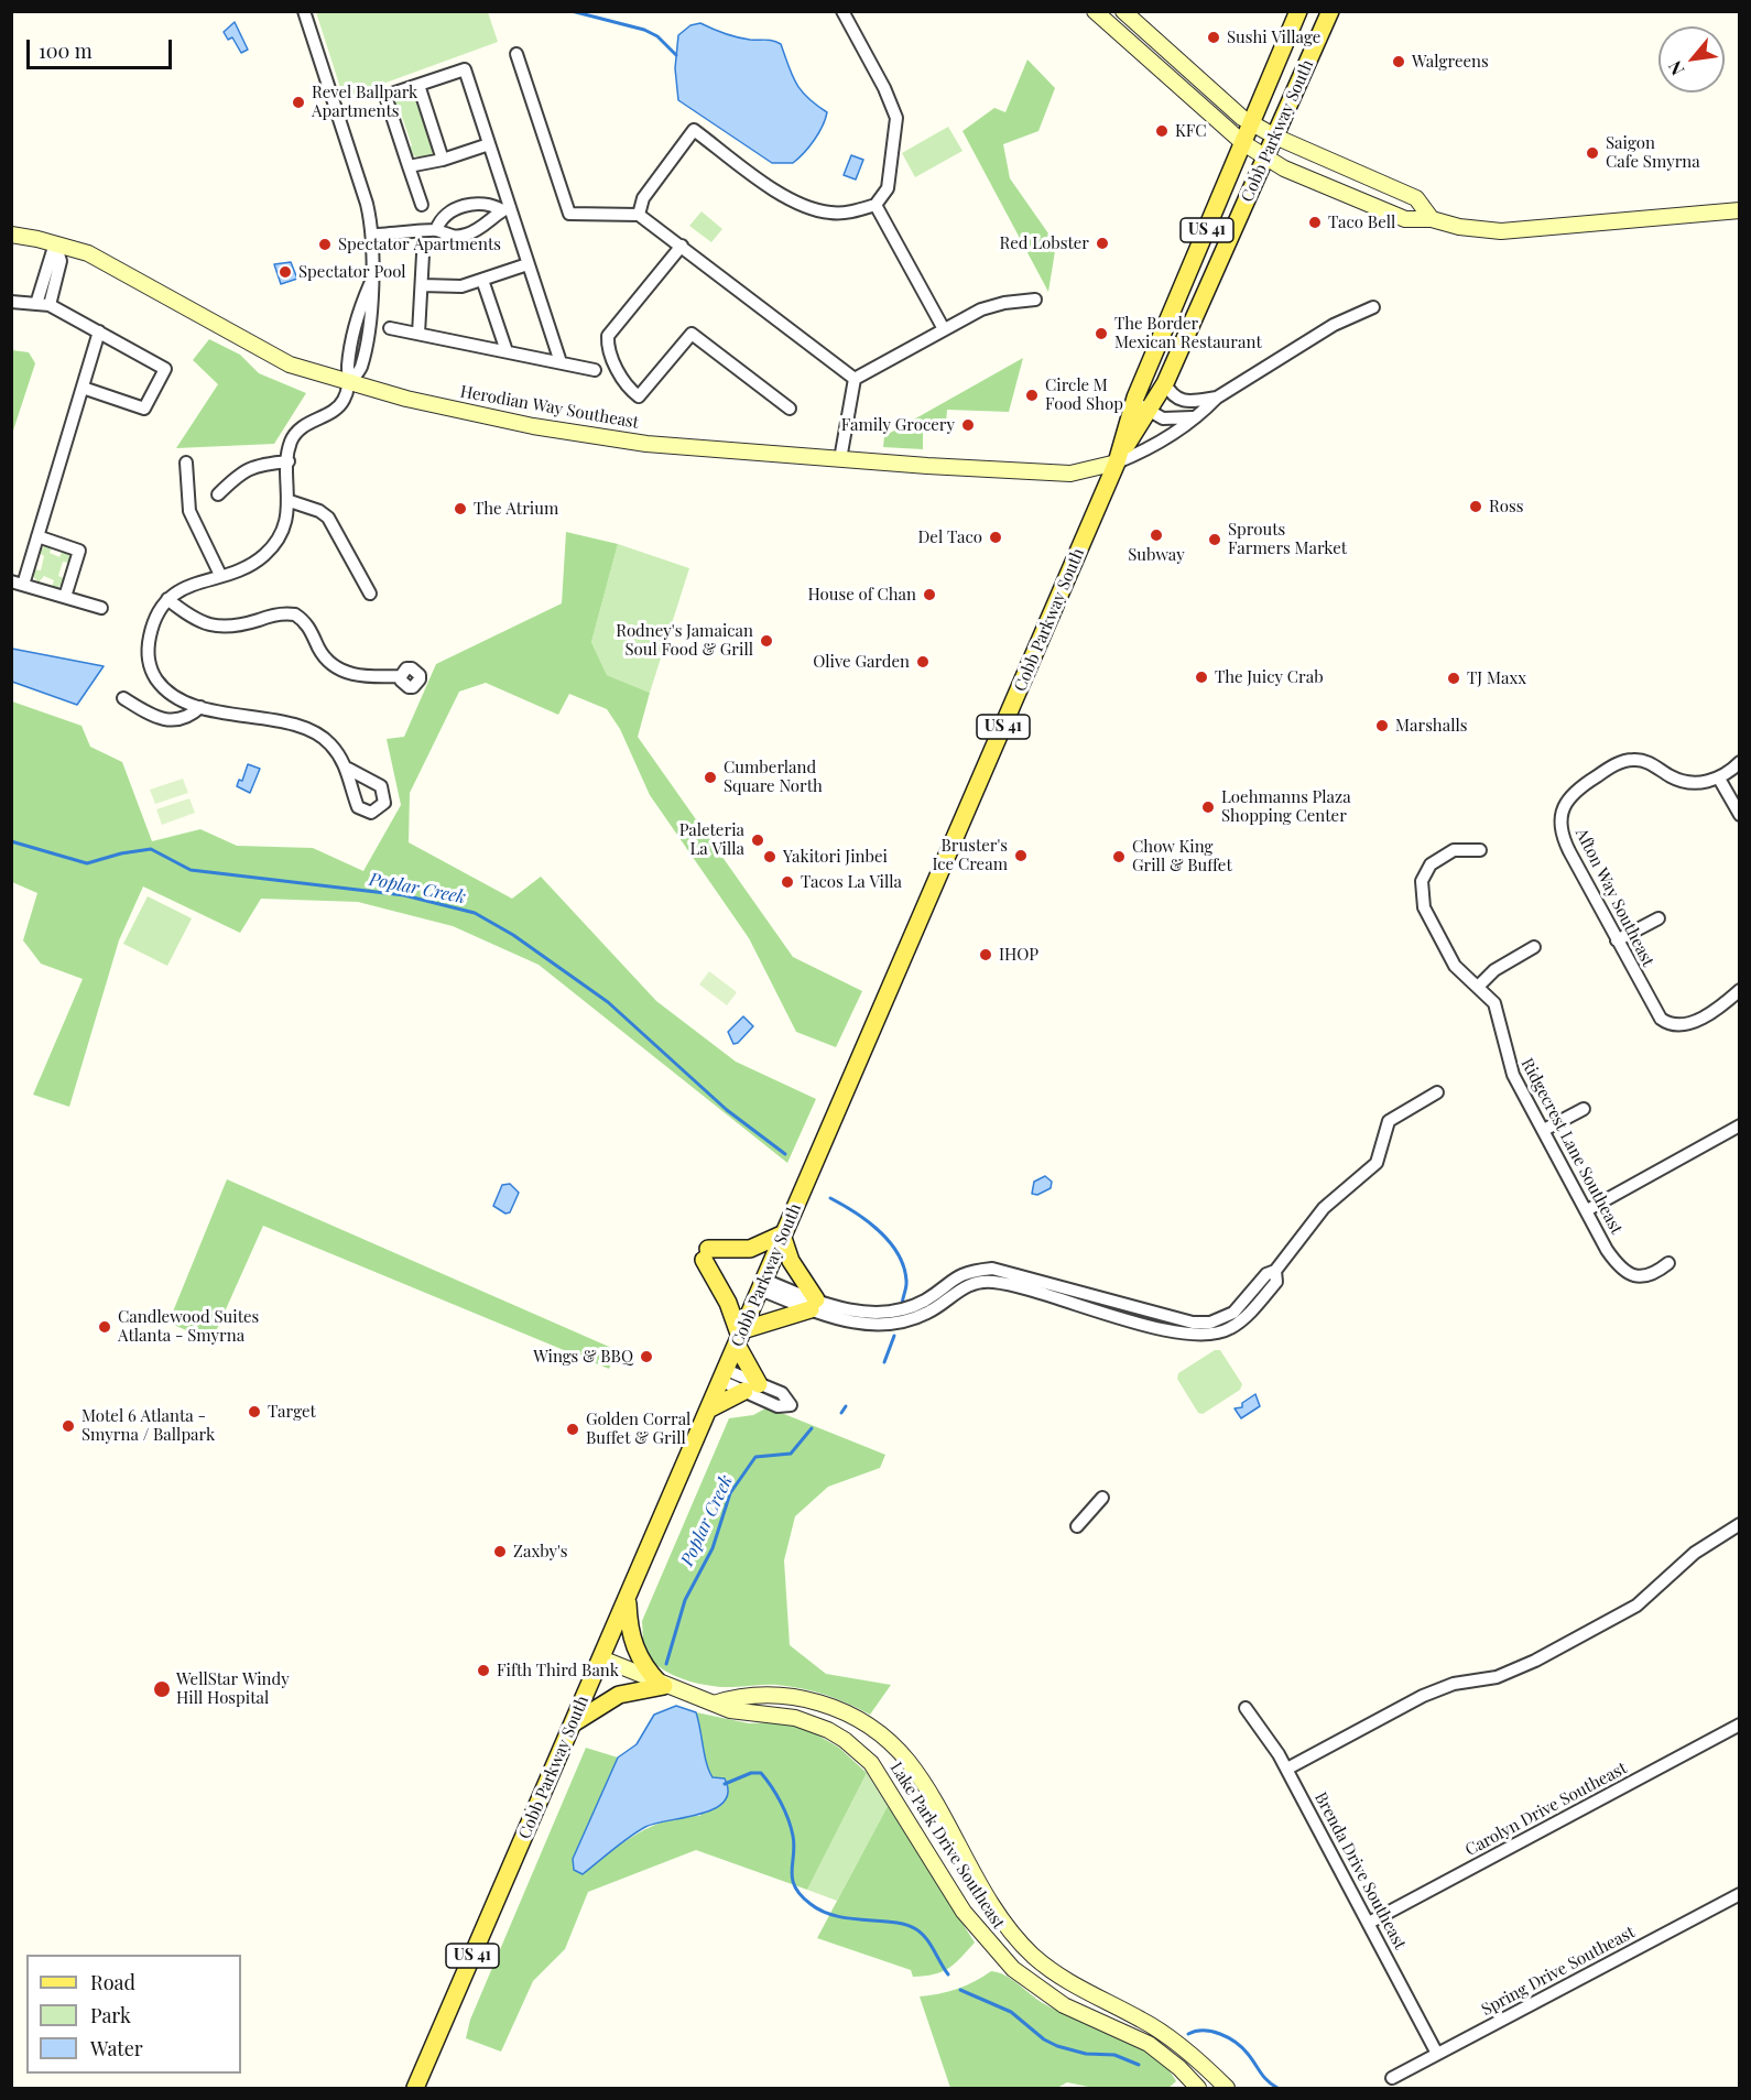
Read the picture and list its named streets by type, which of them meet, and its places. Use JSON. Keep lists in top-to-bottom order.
{
  "streets": {
    "main road": ["Cobb Parkway South", "US 41"],
    "street": [
      "Herodian Way Southeast",
      "Afton Way Southeast",
      "Ridgecrest Lane Southeast",
      "Carolyn Drive Southeast",
      "Lake Park Drive Southeast",
      "Brenda Drive Southeast",
      "Spring Drive Southeast"
    ]
  },
  "crossings": [
    ["Cobb Parkway South", "Herodian Way Southeast"],
    ["Cobb Parkway South", "Lake Park Drive Southeast"],
    ["Carolyn Drive Southeast", "Brenda Drive Southeast"],
    ["Brenda Drive Southeast", "Spring Drive Southeast"]
  ],
  "water": ["Poplar Creek"],
  "places": [
    "Sushi Village",
    "Walgreens",
    "Revel Ballpark Apartments",
    "KFC",
    "Saigon Cafe Smyrna",
    "Taco Bell",
    "Red Lobster",
    "Spectator Apartments",
    "Spectator Pool",
    "The Border Mexican Restaurant",
    "Circle M Food Shop",
    "Family Grocery",
    "Ross",
    "The Atrium",
    "Subway",
    "Del Taco",
    "Sprouts Farmers Market",
    "House of Chan",
    "Rodney's Jamaican Soul Food & Grill",
    "Olive Garden",
    "The Juicy Crab",
    "TJ Maxx",
    "Marshalls",
    "Cumberland Square North",
    "Loehmanns Plaza Shopping Center",
    "Paleteria La Villa",
    "Bruster's Ice Cream",
    "Yakitori Jinbei",
    "Chow King Grill & Buffet",
    "Tacos La Villa",
    "IHOP",
    "Candlewood Suites Atlanta - Smyrna",
    "Wings & BBQ",
    "Target",
    "Motel 6 Atlanta - Smyrna / Ballpark",
    "Golden Corral Buffet & Grill",
    "Zaxby's",
    "Fifth Third Bank",
    "WellStar Windy Hill Hospital"
  ],
  "legend": ["Road", "Park", "Water"],
  "scale_bar": "100 m",
  "north": "bottom left"
}
